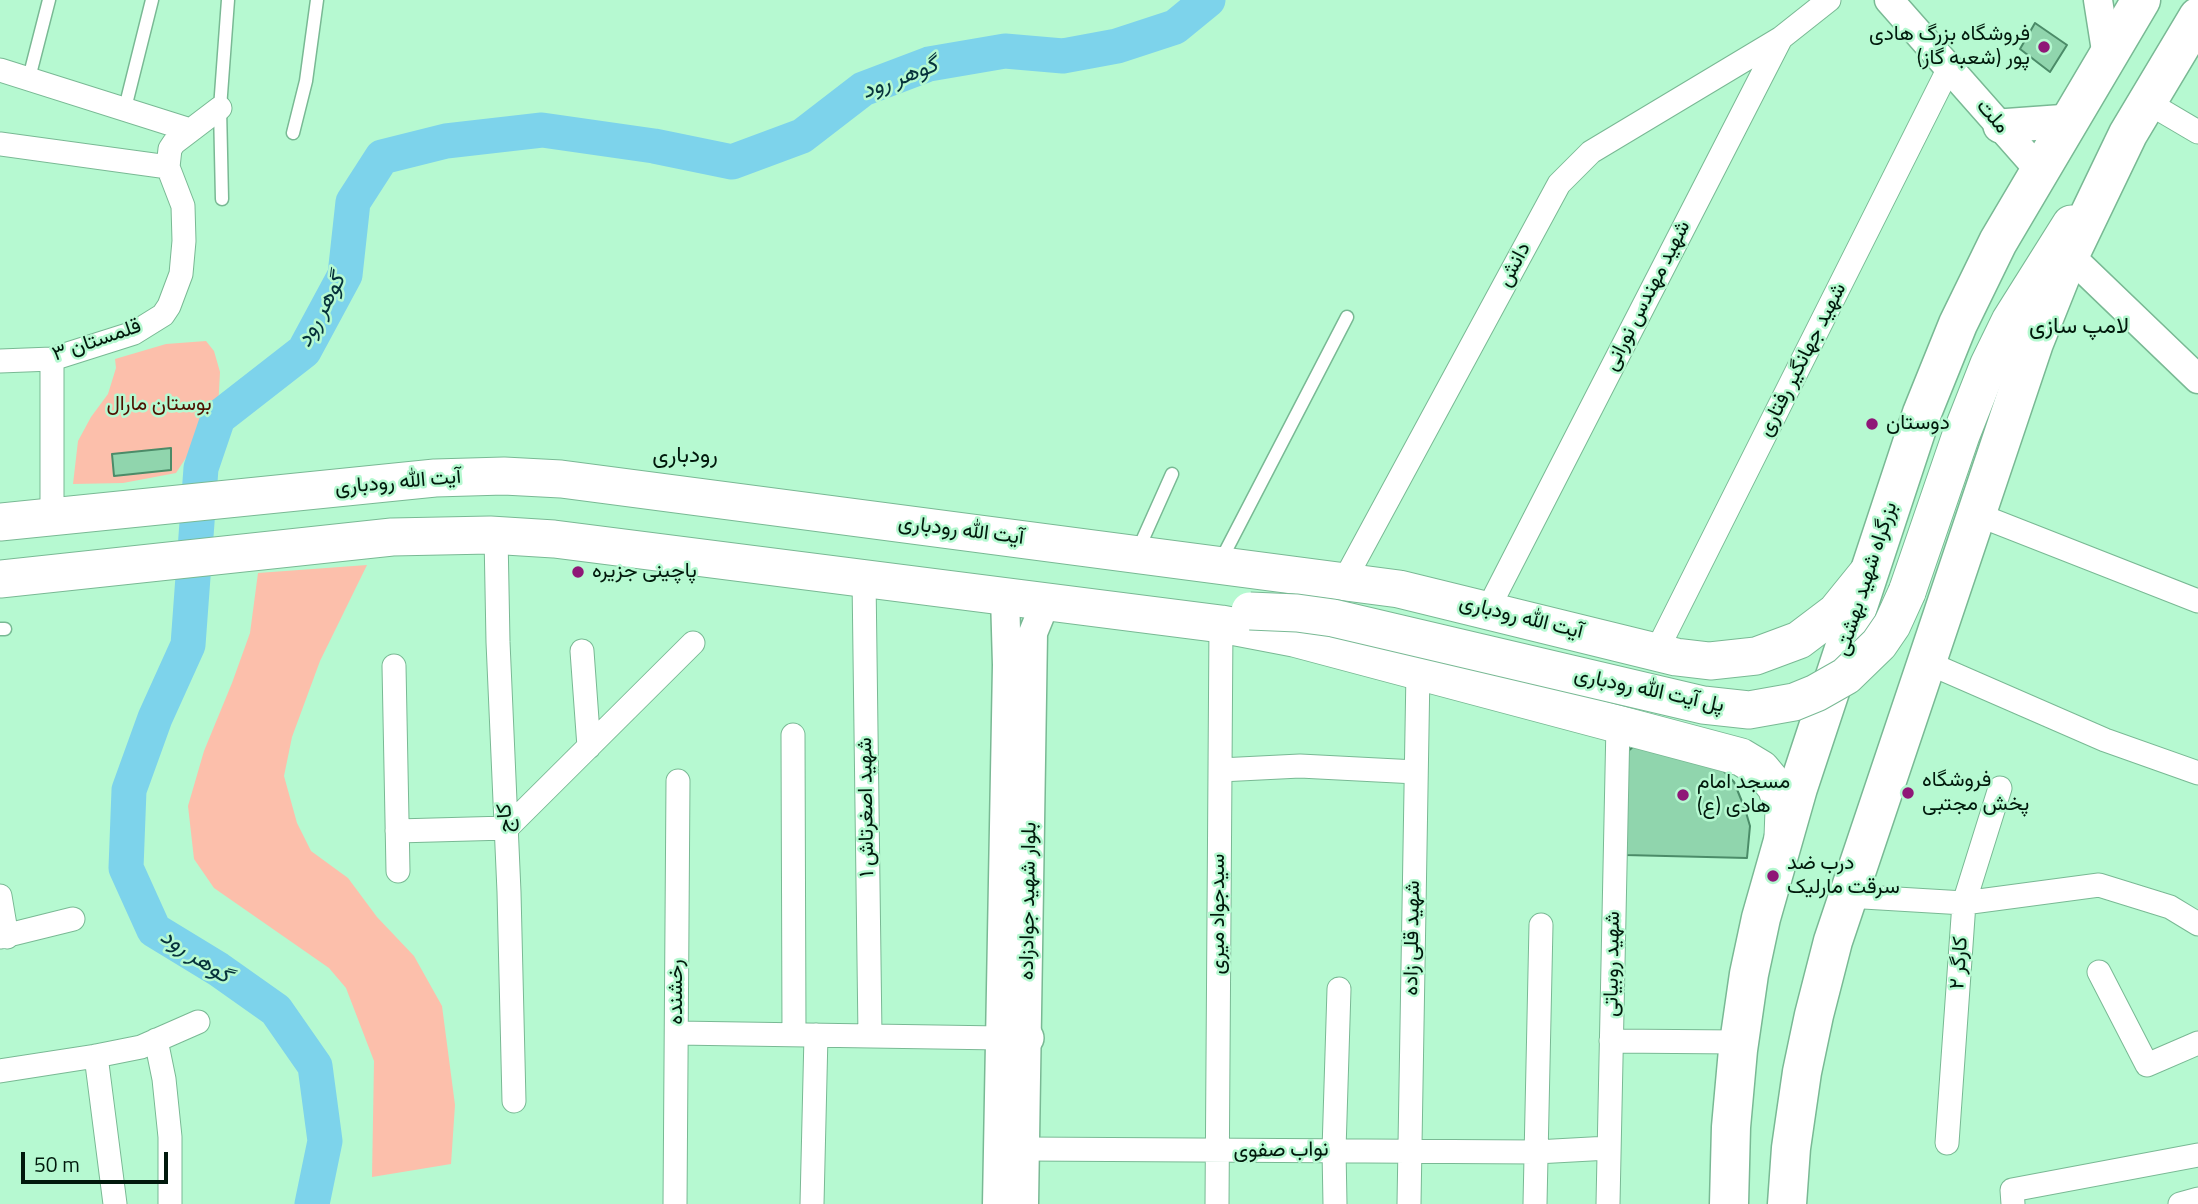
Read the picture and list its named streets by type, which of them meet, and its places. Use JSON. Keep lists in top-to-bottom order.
{
  "streets": {
    "highway": ["بزرگراه شهید بهشتی"],
    "main road": ["آیت الله رودباری", "پل آیت الله رودباری"],
    "street": [
      "ملت",
      "دانش",
      "شهید مهندس نورانی",
      "قلمستان ۳",
      "شهید جهانگیر رفتاری",
      "شهید اصغرتاش ۱",
      "کاج",
      "بلوار شهید جوادزاده",
      "سیدجواد میری",
      "شهید قلی زاده",
      "کارگر ۲",
      "شهید روبیاتی",
      "رخشنده",
      "نواب صفوی"
    ]
  },
  "crossings": [
    ["ملت", "شهید جهانگیر رفتاری"],
    ["ملت", "بزرگراه شهید بهشتی"],
    ["دانش", "شهید مهندس نورانی"],
    ["دانش", "آیت الله رودباری"],
    ["شهید مهندس نورانی", "آیت الله رودباری"],
    ["شهید جهانگیر رفتاری", "آیت الله رودباری"],
    ["آیت الله رودباری", "بزرگراه شهید بهشتی"],
    ["پل آیت الله رودباری", "بلوار شهید جوادزاده"],
    ["پل آیت الله رودباری", "سیدجواد میری"],
    ["بلوار شهید جوادزاده", "نواب صفوی"],
    ["سیدجواد میری", "نواب صفوی"],
    ["شهید قلی زاده", "نواب صفوی"],
    ["شهید روبیاتی", "نواب صفوی"]
  ],
  "districts": ["لامپ سازی", "رودباری"],
  "water": ["گوهر رود"],
  "parks": ["بوستان مارال"],
  "places": [
    "فروشگاه بزرگ هادی پور (شعبه گاز)",
    "دوستان",
    "پاچینی جزیره",
    "فروشگاه پخش مجتبی",
    "مسجد امام هادی (ع)",
    "درب ضد سرقت مارلیک"
  ],
  "scale_bar": "50 m"
}
